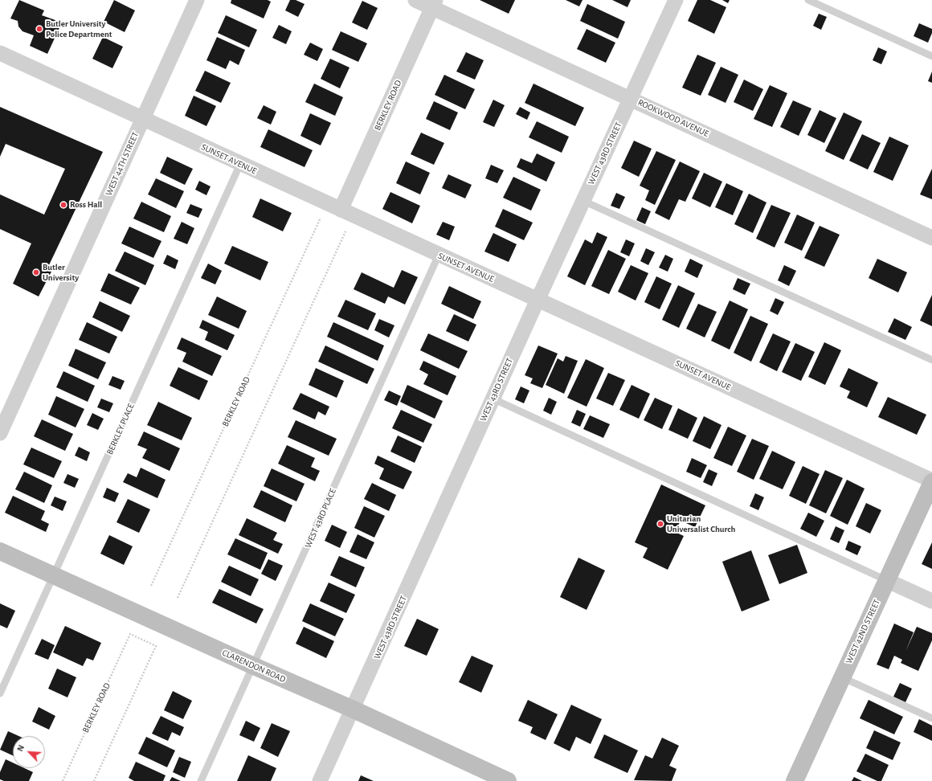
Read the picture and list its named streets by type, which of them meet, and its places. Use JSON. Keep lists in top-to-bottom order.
{
  "streets": {
    "street": [
      "BERKLEY ROAD",
      "ROOKWOOD AVENUE",
      "WEST 43RD STREET",
      "SUNSET AVENUE",
      "WEST 44TH STREET",
      "WEST 42ND STREET",
      "CLARENDON ROAD"
    ],
    "lane": ["BERKLEY PLACE", "WEST 43RD PLACE"]
  },
  "crossings": [
    ["BERKLEY ROAD", "ROOKWOOD AVENUE"],
    ["BERKLEY ROAD", "SUNSET AVENUE"],
    ["ROOKWOOD AVENUE", "WEST 43RD STREET"],
    ["WEST 43RD STREET", "SUNSET AVENUE"],
    ["WEST 43RD STREET", "CLARENDON ROAD"],
    ["SUNSET AVENUE", "WEST 44TH STREET"],
    ["SUNSET AVENUE", "BERKLEY PLACE"],
    ["SUNSET AVENUE", "WEST 43RD PLACE"],
    ["SUNSET AVENUE", "WEST 42ND STREET"],
    ["BERKLEY PLACE", "CLARENDON ROAD"],
    ["WEST 43RD PLACE", "CLARENDON ROAD"]
  ],
  "places": [
    "Butler University Police Department",
    "Ross Hall",
    "Butler University",
    "Unitarian Universalist Church"
  ],
  "north": "top left"
}
